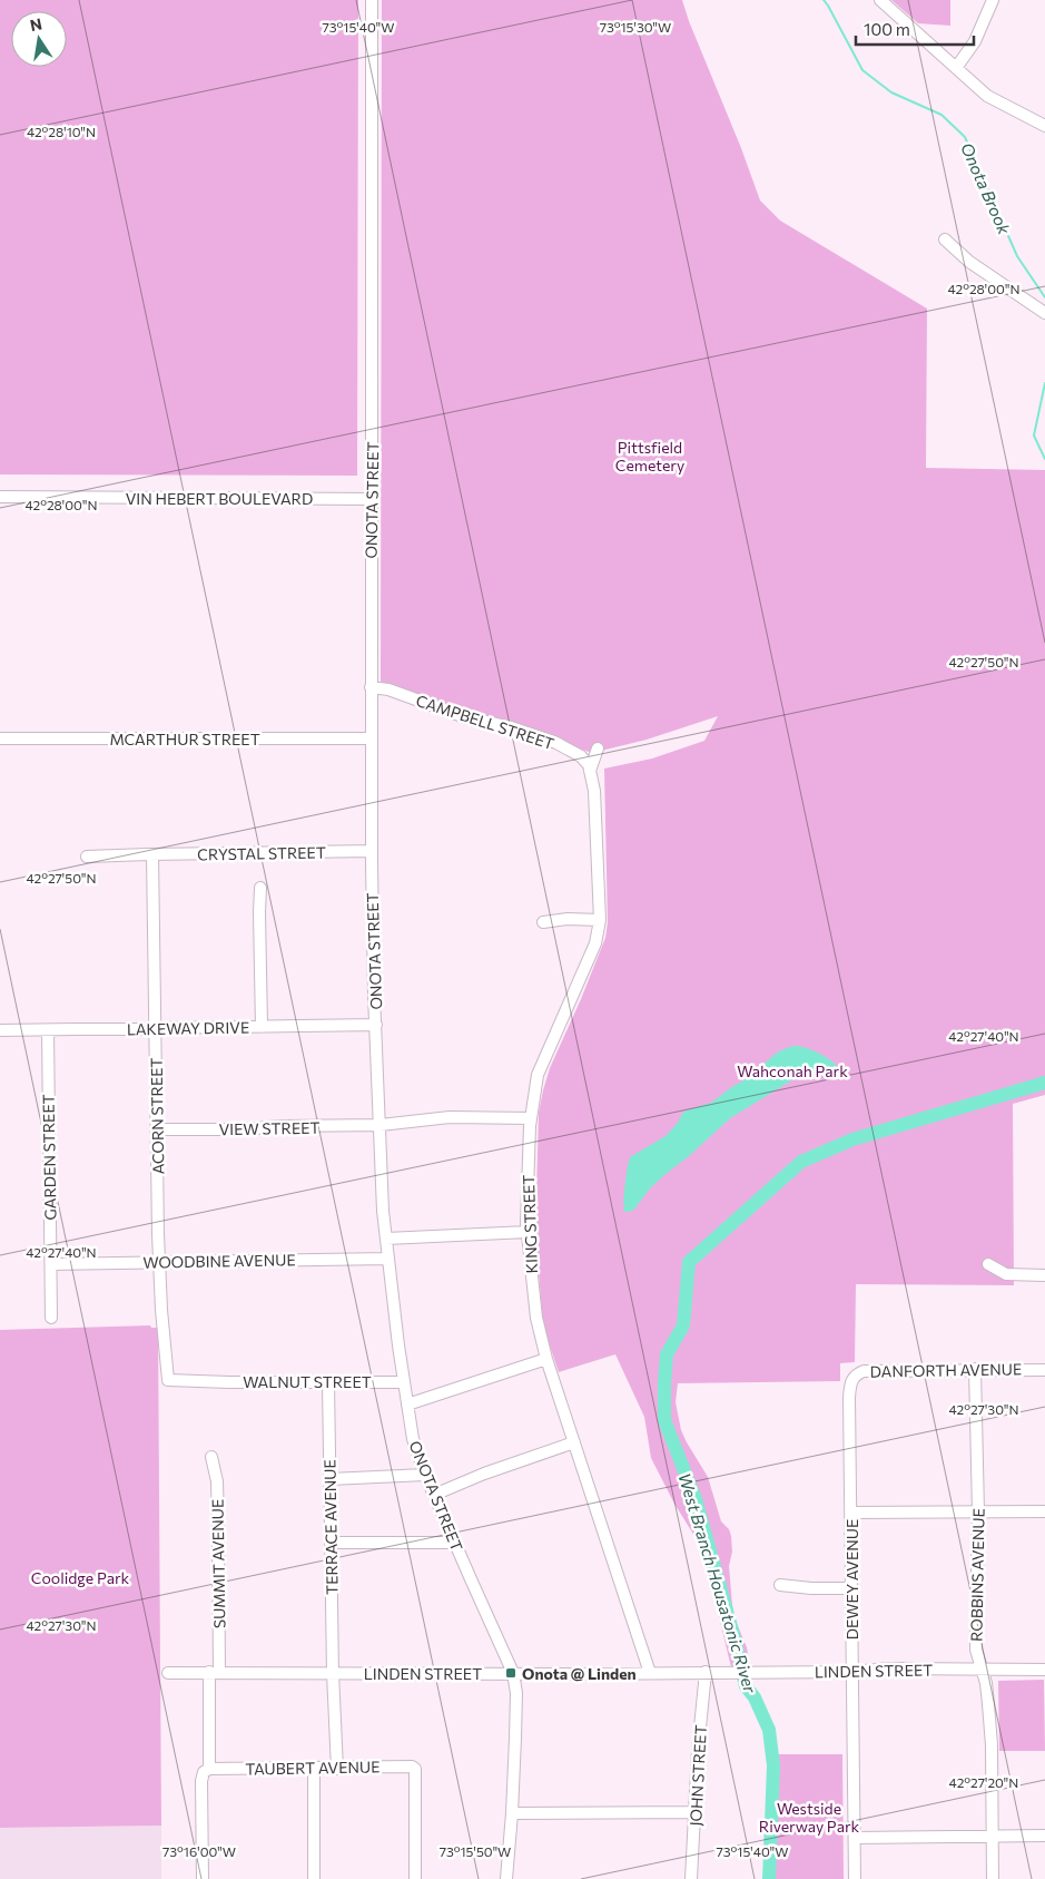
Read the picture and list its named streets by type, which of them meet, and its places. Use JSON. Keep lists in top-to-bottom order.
{
  "streets": {
    "street": [
      "VIN HEBERT BOULEVARD",
      "ONOTA STREET",
      "CAMPBELL STREET",
      "MCARTHUR STREET",
      "CRYSTAL STREET",
      "LAKEWAY DRIVE",
      "ACORN STREET",
      "VIEW STREET",
      "GARDEN STREET",
      "KING STREET",
      "WOODBINE AVENUE",
      "DANFORTH AVENUE",
      "WALNUT STREET",
      "TERRACE AVENUE",
      "SUMMIT AVENUE",
      "ROBBINS AVENUE",
      "DEWEY AVENUE",
      "LINDEN STREET",
      "TAUBERT AVENUE",
      "JOHN STREET"
    ]
  },
  "crossings": [
    ["VIN HEBERT BOULEVARD", "ONOTA STREET"],
    ["ONOTA STREET", "CAMPBELL STREET"],
    ["ONOTA STREET", "MCARTHUR STREET"],
    ["ONOTA STREET", "CRYSTAL STREET"],
    ["ONOTA STREET", "LAKEWAY DRIVE"],
    ["ONOTA STREET", "VIEW STREET"],
    ["ONOTA STREET", "WOODBINE AVENUE"],
    ["ONOTA STREET", "WALNUT STREET"],
    ["ONOTA STREET", "LINDEN STREET"],
    ["CAMPBELL STREET", "KING STREET"],
    ["CRYSTAL STREET", "ACORN STREET"],
    ["LAKEWAY DRIVE", "ACORN STREET"],
    ["LAKEWAY DRIVE", "GARDEN STREET"],
    ["ACORN STREET", "VIEW STREET"],
    ["ACORN STREET", "WOODBINE AVENUE"],
    ["ACORN STREET", "WALNUT STREET"],
    ["VIEW STREET", "KING STREET"],
    ["GARDEN STREET", "WOODBINE AVENUE"],
    ["KING STREET", "LINDEN STREET"],
    ["DANFORTH AVENUE", "ROBBINS AVENUE"],
    ["DANFORTH AVENUE", "DEWEY AVENUE"],
    ["WALNUT STREET", "TERRACE AVENUE"],
    ["TERRACE AVENUE", "LINDEN STREET"],
    ["TERRACE AVENUE", "TAUBERT AVENUE"],
    ["SUMMIT AVENUE", "LINDEN STREET"],
    ["SUMMIT AVENUE", "TAUBERT AVENUE"],
    ["ROBBINS AVENUE", "LINDEN STREET"],
    ["DEWEY AVENUE", "LINDEN STREET"],
    ["LINDEN STREET", "JOHN STREET"]
  ],
  "water": ["Onota Brook", "West Branch Housatonic River"],
  "parks": [
    "Pittsfield Cemetery",
    "Wahconah Park",
    "Coolidge Park",
    "Westside Riverway Park"
  ],
  "places": {
    "transit": ["Onota @ Linden"]
  },
  "scale_bar": "100 m",
  "north": "top",
  "coordinates": [
    "73°15'40\"W",
    "73°15'30\"W",
    "42°28'10\"N",
    "42°28'00\"N",
    "42°27'50\"N",
    "42°27'40\"N",
    "42°27'30\"N",
    "42°27'20\"N",
    "73°16'00\"W",
    "73°15'50\"W"
  ]
}
